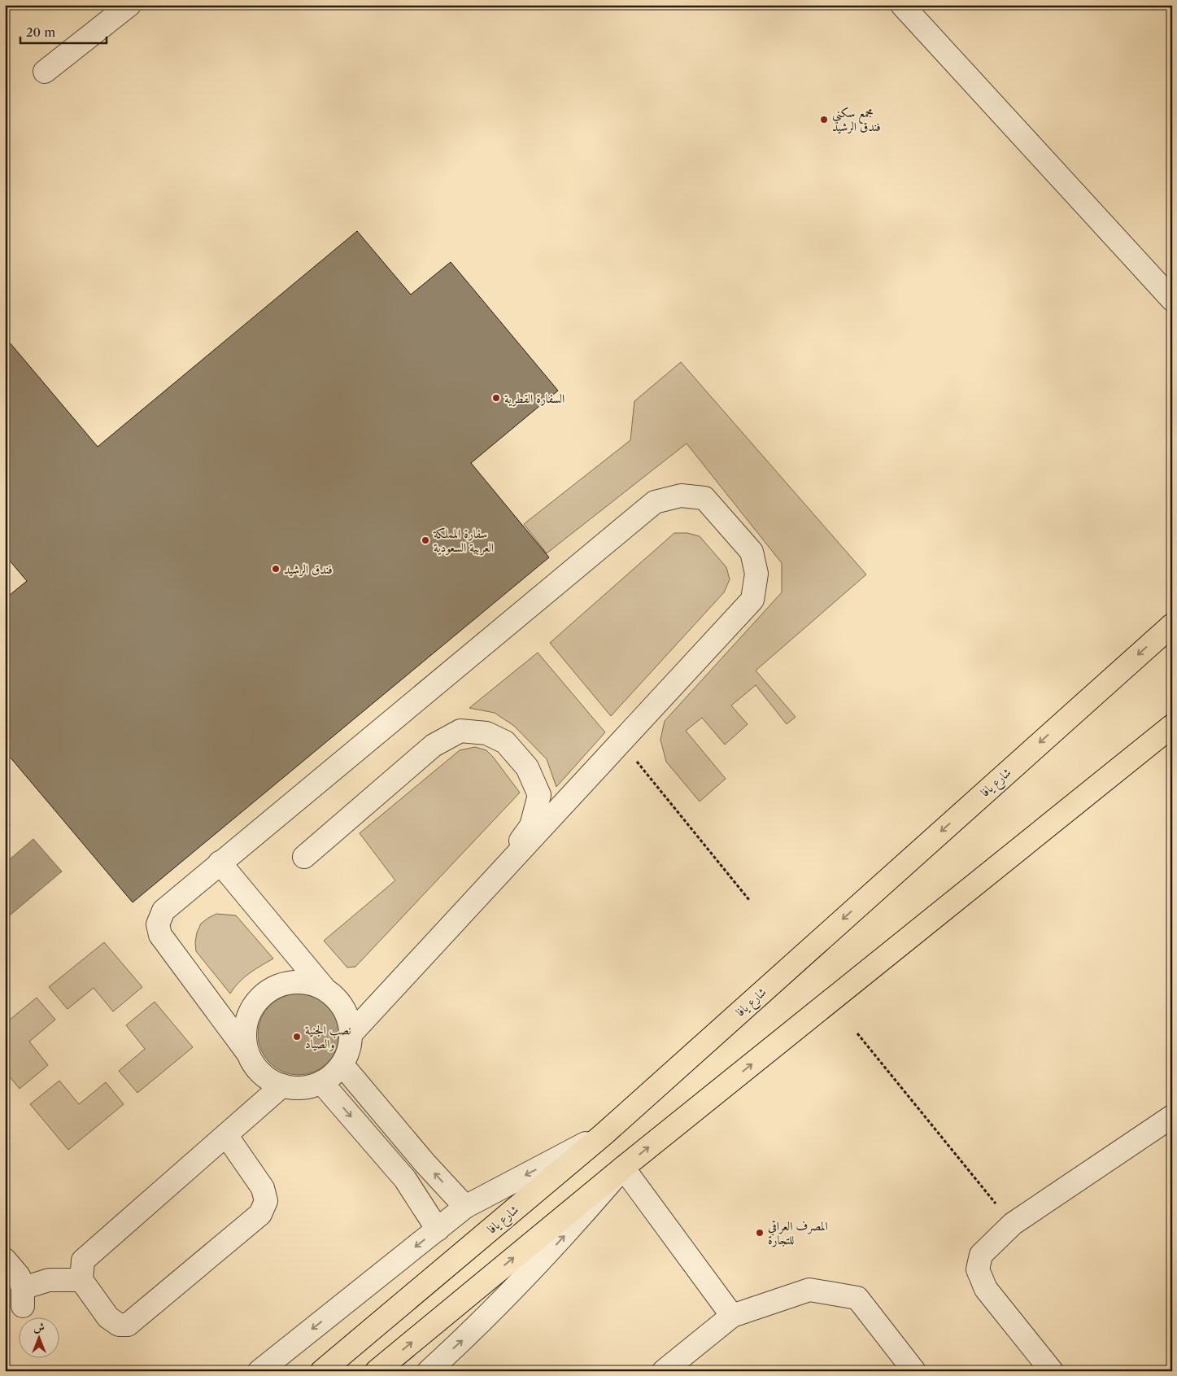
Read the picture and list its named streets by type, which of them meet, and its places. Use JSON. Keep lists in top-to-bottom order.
{
  "streets": {
    "highway": ["شارع يافا"]
  },
  "places": [
    "مجمع سكني فندق الرشيد",
    "السفارة القطرية",
    "سفارة المملكة العربية السعودية",
    "فندق الرشيد",
    "نصب الجنية والصياد",
    "المصرف العراقي للتجارة"
  ],
  "scale_bar": "20 m",
  "north": "top"
}
